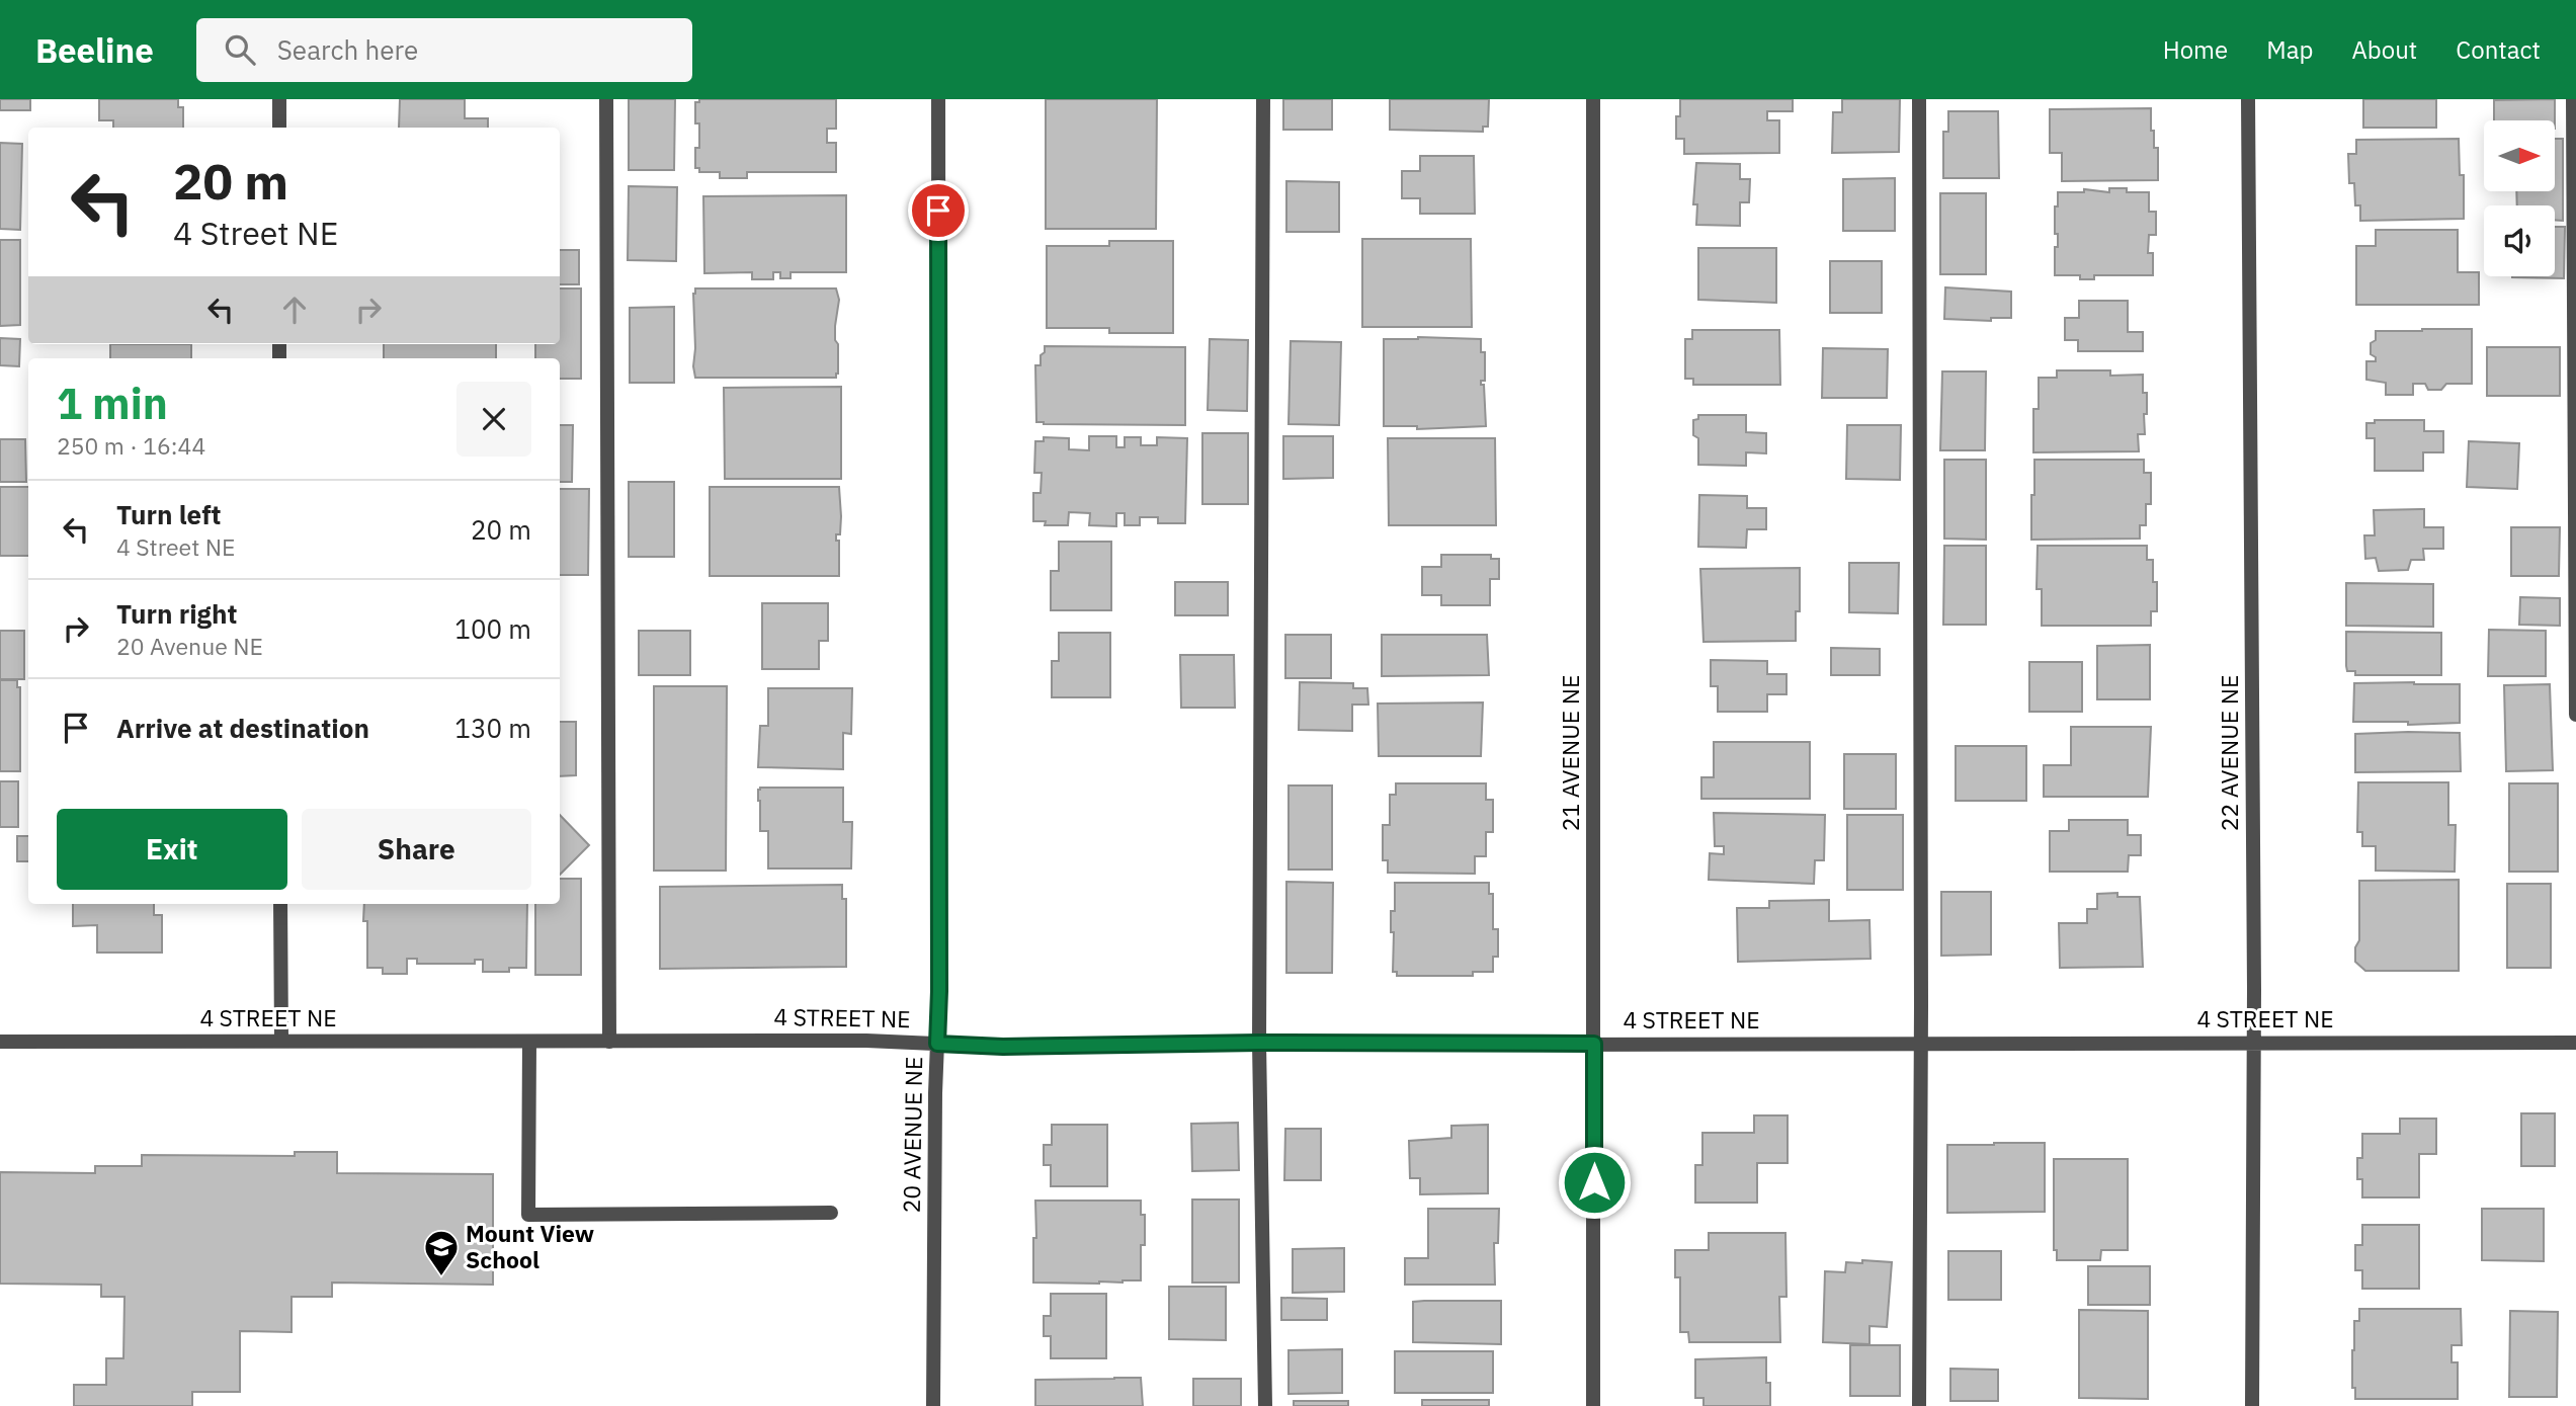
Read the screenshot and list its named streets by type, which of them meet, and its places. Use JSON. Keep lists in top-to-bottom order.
{
  "streets": {
    "street": [
      "21 AVENUE NE",
      "22 AVENUE NE",
      "4 STREET NE",
      "20 AVENUE NE"
    ]
  },
  "crossings": [
    ["21 AVENUE NE", "4 STREET NE"],
    ["22 AVENUE NE", "4 STREET NE"],
    ["4 STREET NE", "20 AVENUE NE"]
  ],
  "places": {
    "school or university": ["Mount View School"]
  },
  "north": "right",
  "page": {
    "header": "Beeline",
    "search": "Search here",
    "nav": [
      "Home",
      "Map",
      "About",
      "Contact"
    ],
    "turn": ["20 m", "4 Street NE"],
    "heading": ["1 min", "250 m · 16:44"],
    "list": [
      {
        "name": "Turn left",
        "note": "4 Street NE",
        "value": "20 m"
      },
      {
        "name": "Turn right",
        "note": "20 Avenue NE",
        "value": "100 m"
      },
      {
        "name": "Arrive at destination",
        "value": "130 m"
      }
    ],
    "buttons": ["Exit", "Share"]
  }
}
